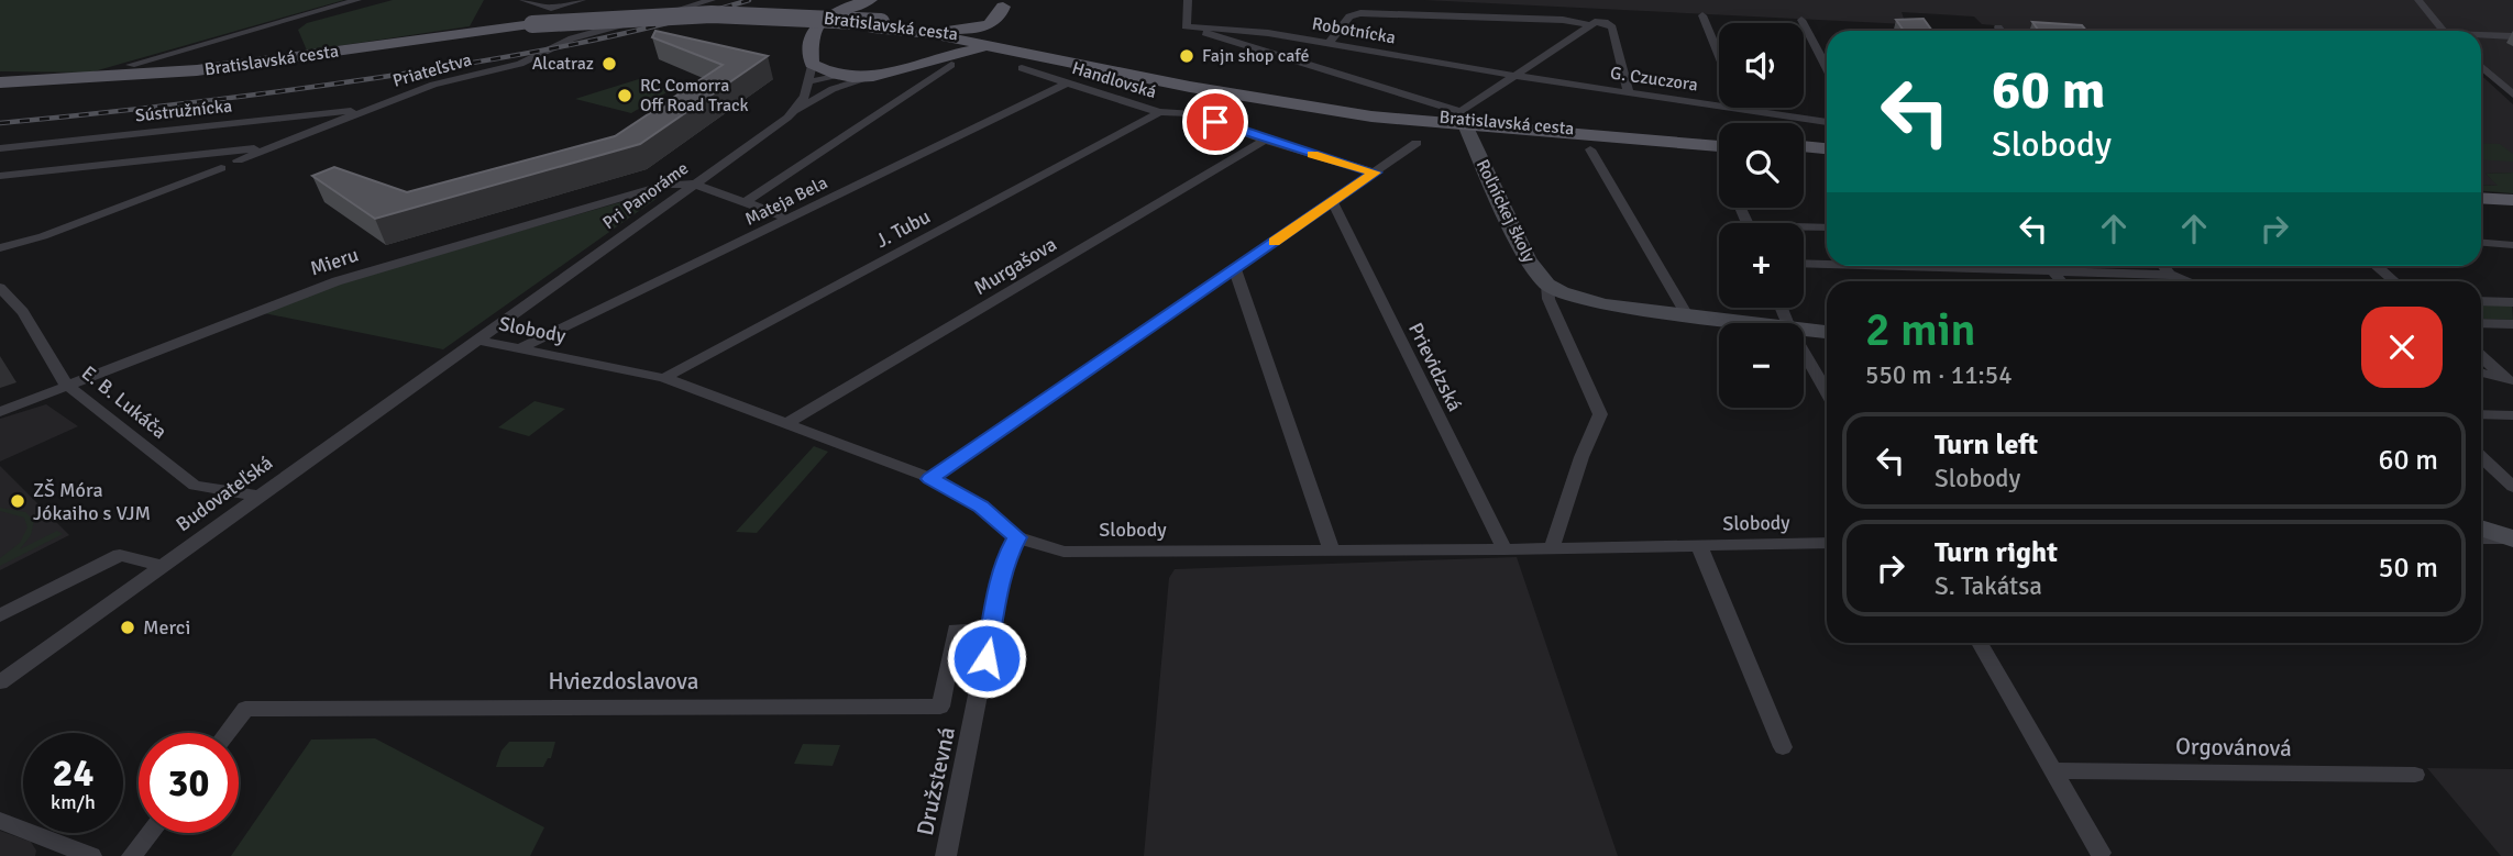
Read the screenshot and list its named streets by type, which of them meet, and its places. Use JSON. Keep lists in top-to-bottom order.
{
  "streets": {
    "main road": ["Bratislavská cesta", "Roľníckej školy"],
    "street": [
      "Robotnícka",
      "Priateľstva",
      "G. Czuczora",
      "Handlovská",
      "Sústružnícka",
      "Pri Panoráme",
      "Mateja Bela",
      "J. Tubu",
      "Mieru",
      "Murgašova",
      "Slobody",
      "Prievidzská",
      "E. B. Lukáča",
      "Budovateľská",
      "Hviezdoslavova",
      "Orgovánová",
      "Družstevná"
    ]
  },
  "crossings": [
    ["Bratislavská cesta", "Roľníckej školy"],
    ["Robotnícka", "G. Czuczora"],
    ["Priateľstva", "Sústružnícka"],
    ["Handlovská", "Mateja Bela"],
    ["Handlovská", "J. Tubu"],
    ["Handlovská", "Murgašova"],
    ["Pri Panoráme", "Mieru"],
    ["Pri Panoráme", "Slobody"],
    ["Pri Panoráme", "Budovateľská"],
    ["Mateja Bela", "Slobody"],
    ["J. Tubu", "Slobody"],
    ["Mieru", "E. B. Lukáča"],
    ["Murgašova", "Slobody"],
    ["Slobody", "Prievidzská"],
    ["Slobody", "Budovateľská"],
    ["Slobody", "Družstevná"],
    ["E. B. Lukáča", "Budovateľská"],
    ["Hviezdoslavova", "Družstevná"]
  ],
  "places": [
    "Fajn shop café",
    "Alcatraz",
    "RC Comorra Off Road Track",
    "ZŠ Móra Jókaiho s VJM",
    "Merci"
  ],
  "page": {
    "map_buttons": ["+", "−"],
    "turn": ["60 m", "Slobody"],
    "heading": ["2 min", "550 m · 11:54"],
    "list": [
      {
        "name": "Turn left",
        "note": "Slobody",
        "value": "60 m"
      },
      {
        "name": "Turn right",
        "note": "S. Takátsa",
        "value": "50 m"
      }
    ],
    "speed": "24 km/h",
    "limit": "30"
  }
}
